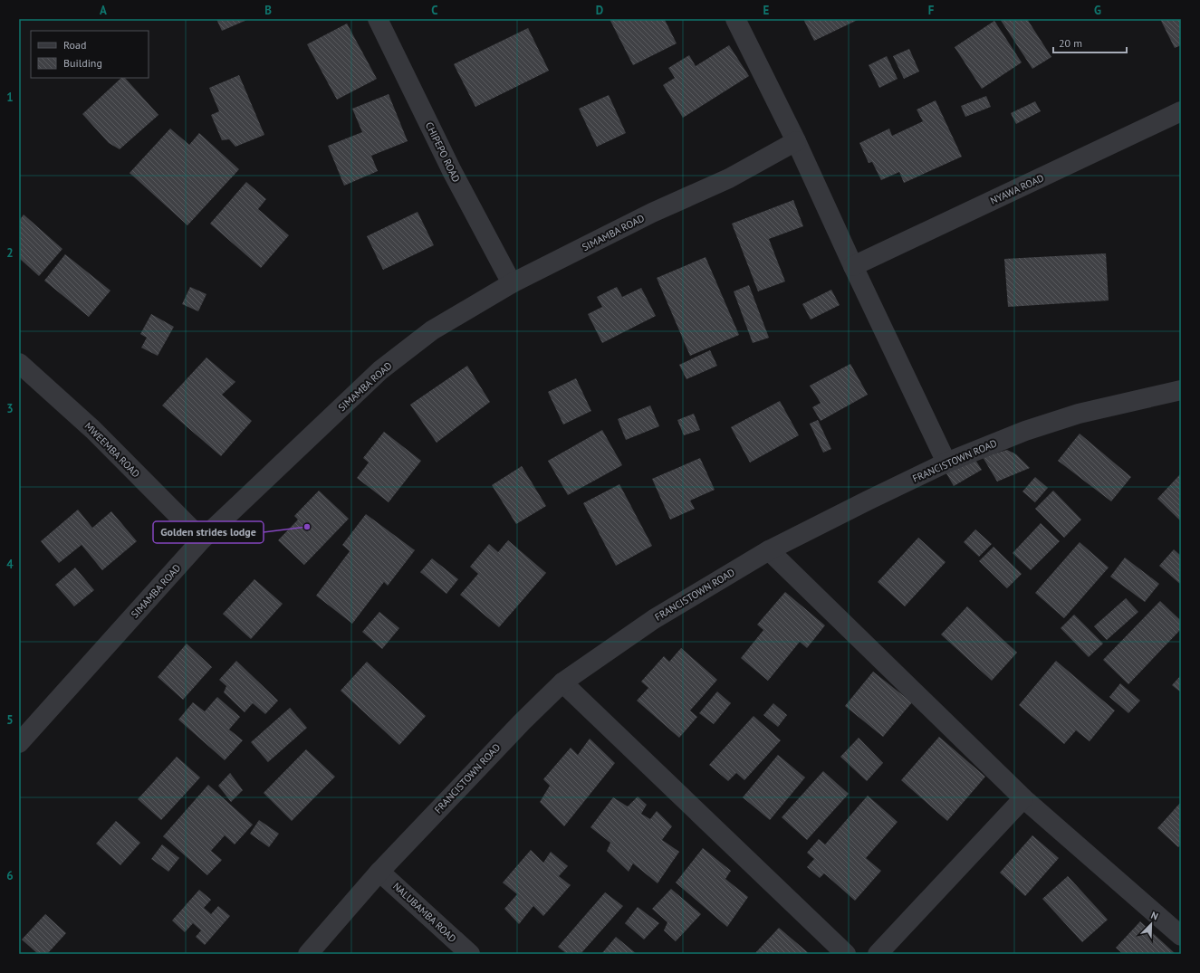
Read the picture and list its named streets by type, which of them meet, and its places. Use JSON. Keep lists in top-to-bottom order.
{
  "streets": {
    "street": [
      "CHIPEPO ROAD",
      "NYAWA ROAD",
      "SIMAMBA ROAD",
      "MWEEMBA ROAD",
      "FRANCISTOWN ROAD",
      "NALUBAMBA ROAD"
    ]
  },
  "crossings": [
    ["CHIPEPO ROAD", "SIMAMBA ROAD"],
    ["SIMAMBA ROAD", "MWEEMBA ROAD"],
    ["FRANCISTOWN ROAD", "NALUBAMBA ROAD"]
  ],
  "places": ["Golden strides lodge"],
  "legend": ["Road", "Building"],
  "scale_bar": "20 m",
  "north": "top right",
  "grid": {
    "columns": [
      "A",
      "B",
      "C",
      "D",
      "E",
      "F",
      "G"
    ],
    "rows": [
      "1",
      "2",
      "3",
      "4",
      "5",
      "6"
    ]
  }
}
